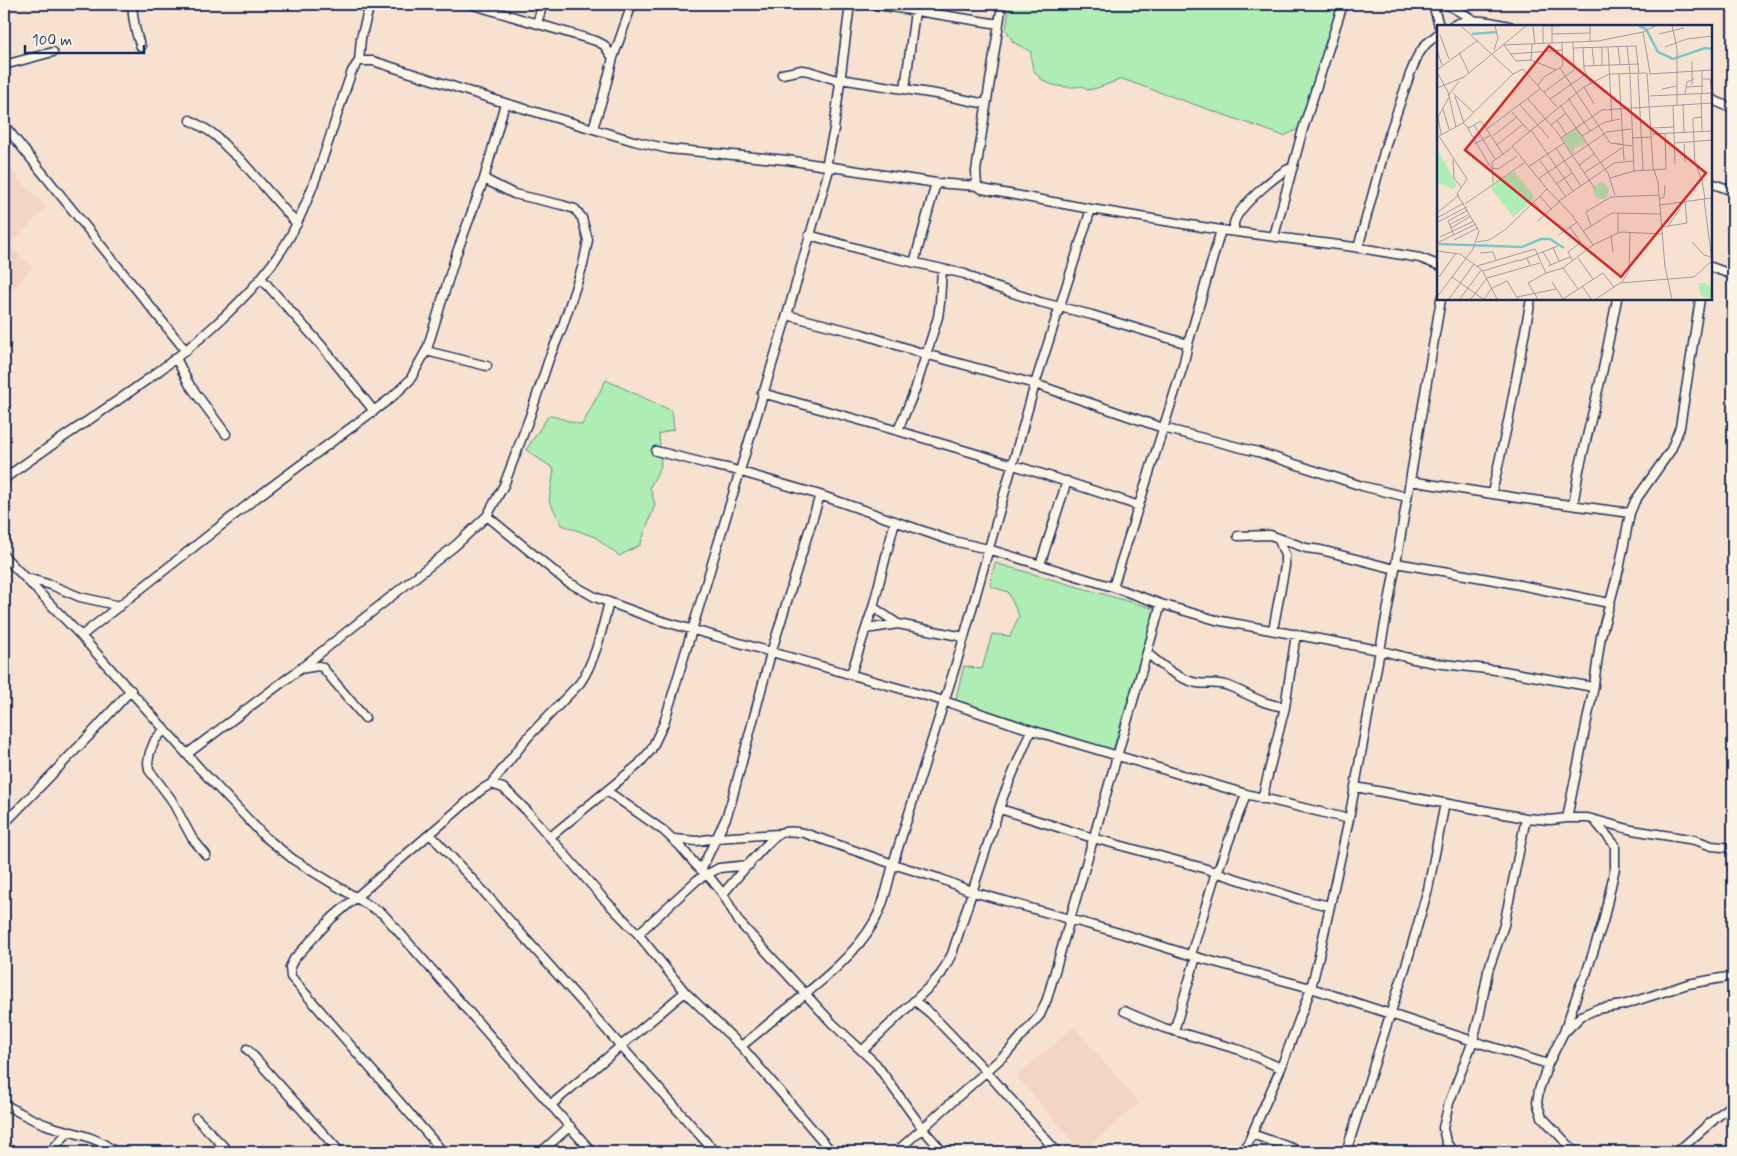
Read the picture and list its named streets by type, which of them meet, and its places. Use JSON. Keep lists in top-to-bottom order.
{
  "scale_bar": "100 m"
}
